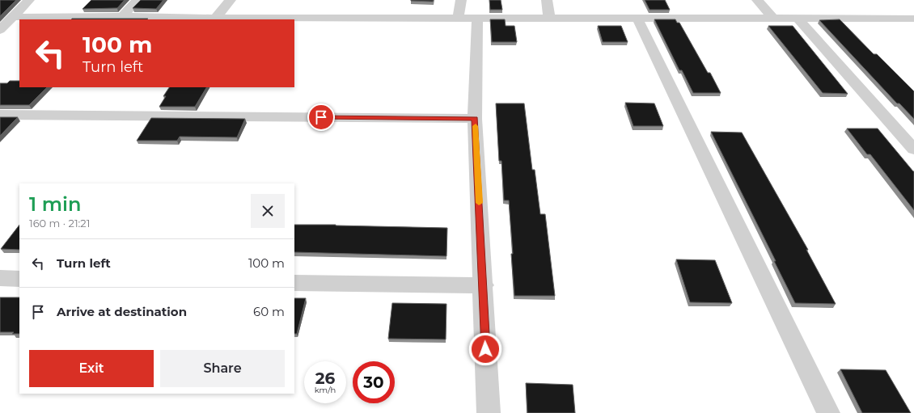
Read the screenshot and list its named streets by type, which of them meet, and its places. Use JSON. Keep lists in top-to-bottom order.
{
  "page": {
    "turn": ["100 m", "Turn left"],
    "heading": ["1 min", "160 m · 21:21"],
    "list": [
      {
        "name": "Turn left",
        "value": "100 m"
      },
      {
        "name": "Arrive at destination",
        "value": "60 m"
      }
    ],
    "buttons": ["Exit", "Share"],
    "speed": "26 km/h",
    "limit": "30"
  }
}
